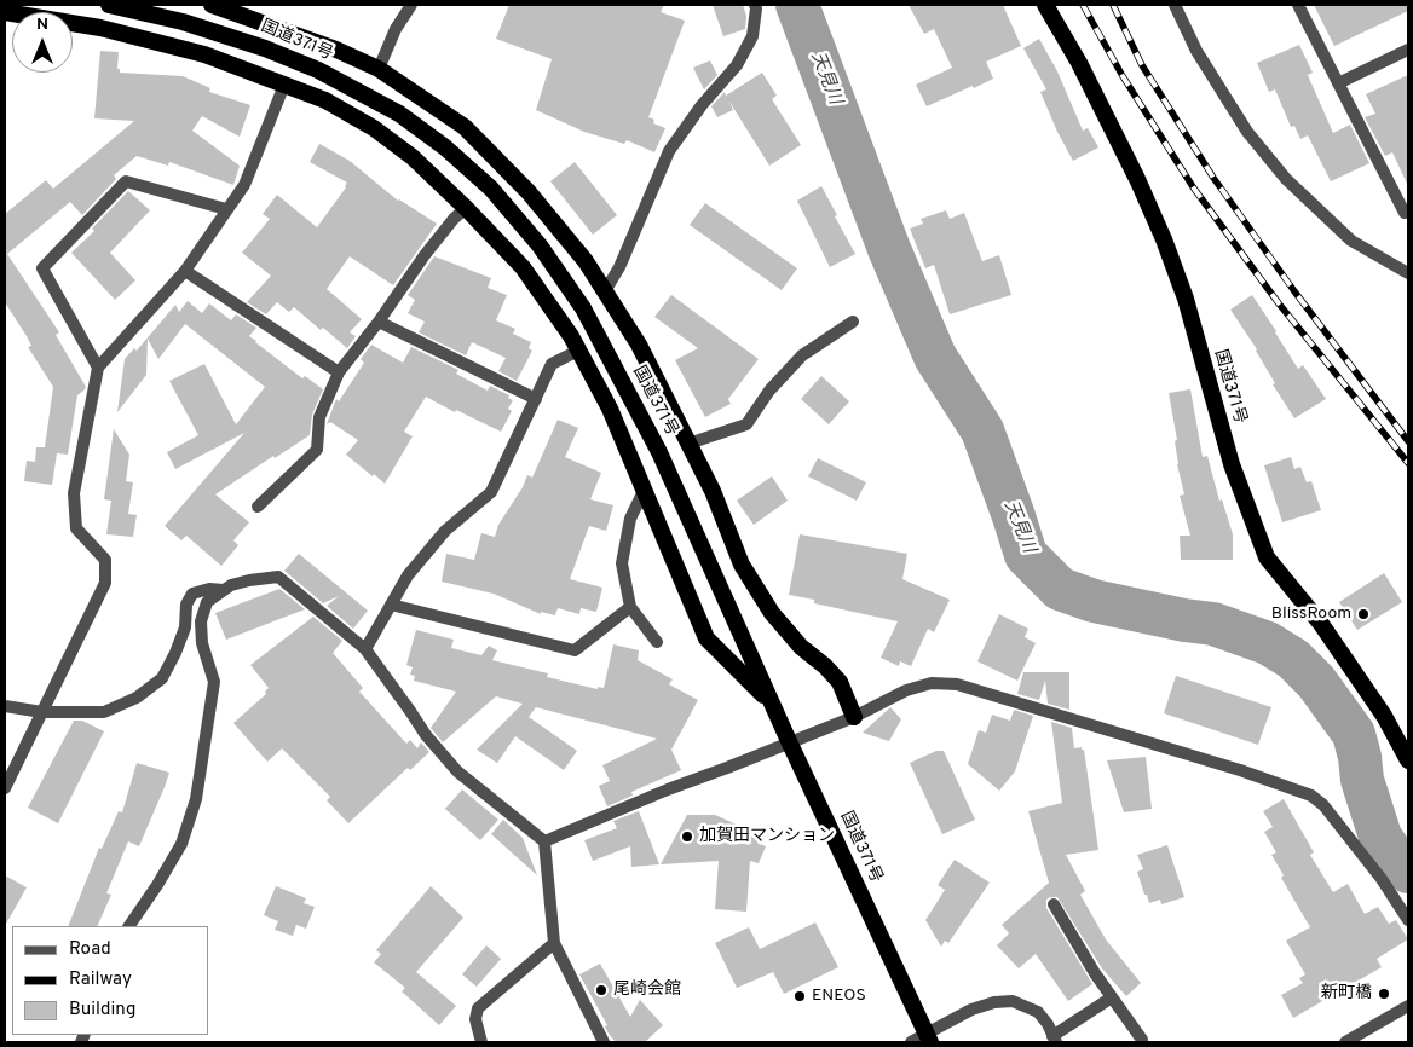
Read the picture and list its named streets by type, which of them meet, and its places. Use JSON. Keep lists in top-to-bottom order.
{
  "streets": {
    "highway": ["国道371号"]
  },
  "water": ["天見川"],
  "places": [
    "BlissRoom",
    "加賀田マンション",
    "尾崎会館",
    "新町橋",
    "ENEOS"
  ],
  "legend": ["Road", "Railway", "Building"],
  "north": "top"
}
